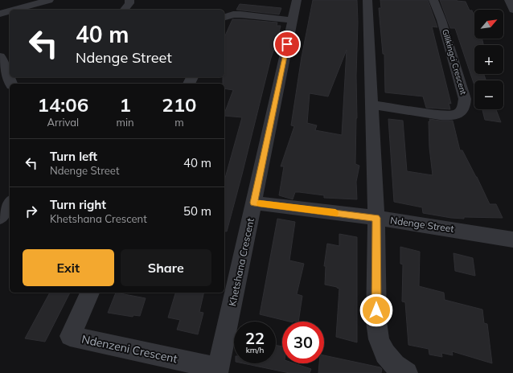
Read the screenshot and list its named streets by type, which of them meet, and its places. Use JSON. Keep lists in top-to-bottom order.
{
  "streets": {
    "street": [
      "Gilikingci Crescent",
      "Ndenge Street",
      "Khetshana Crescent",
      "Ndenzeni Crescent"
    ]
  },
  "crossings": [
    ["Ndenge Street", "Khetshana Crescent"],
    ["Khetshana Crescent", "Ndenzeni Crescent"]
  ],
  "north": "top right",
  "page": {
    "map_buttons": ["+", "−"],
    "turn": ["40 m", "Ndenge Street"],
    "eta": [
      "14:06",
      "Arrival",
      "1",
      "min",
      "210",
      "m"
    ],
    "list": [
      {
        "name": "Turn left",
        "note": "Ndenge Street",
        "value": "40 m"
      },
      {
        "name": "Turn right",
        "note": "Khetshana Crescent",
        "value": "50 m"
      }
    ],
    "buttons": ["Exit", "Share"],
    "speed": "22 km/h",
    "limit": "30"
  }
}
